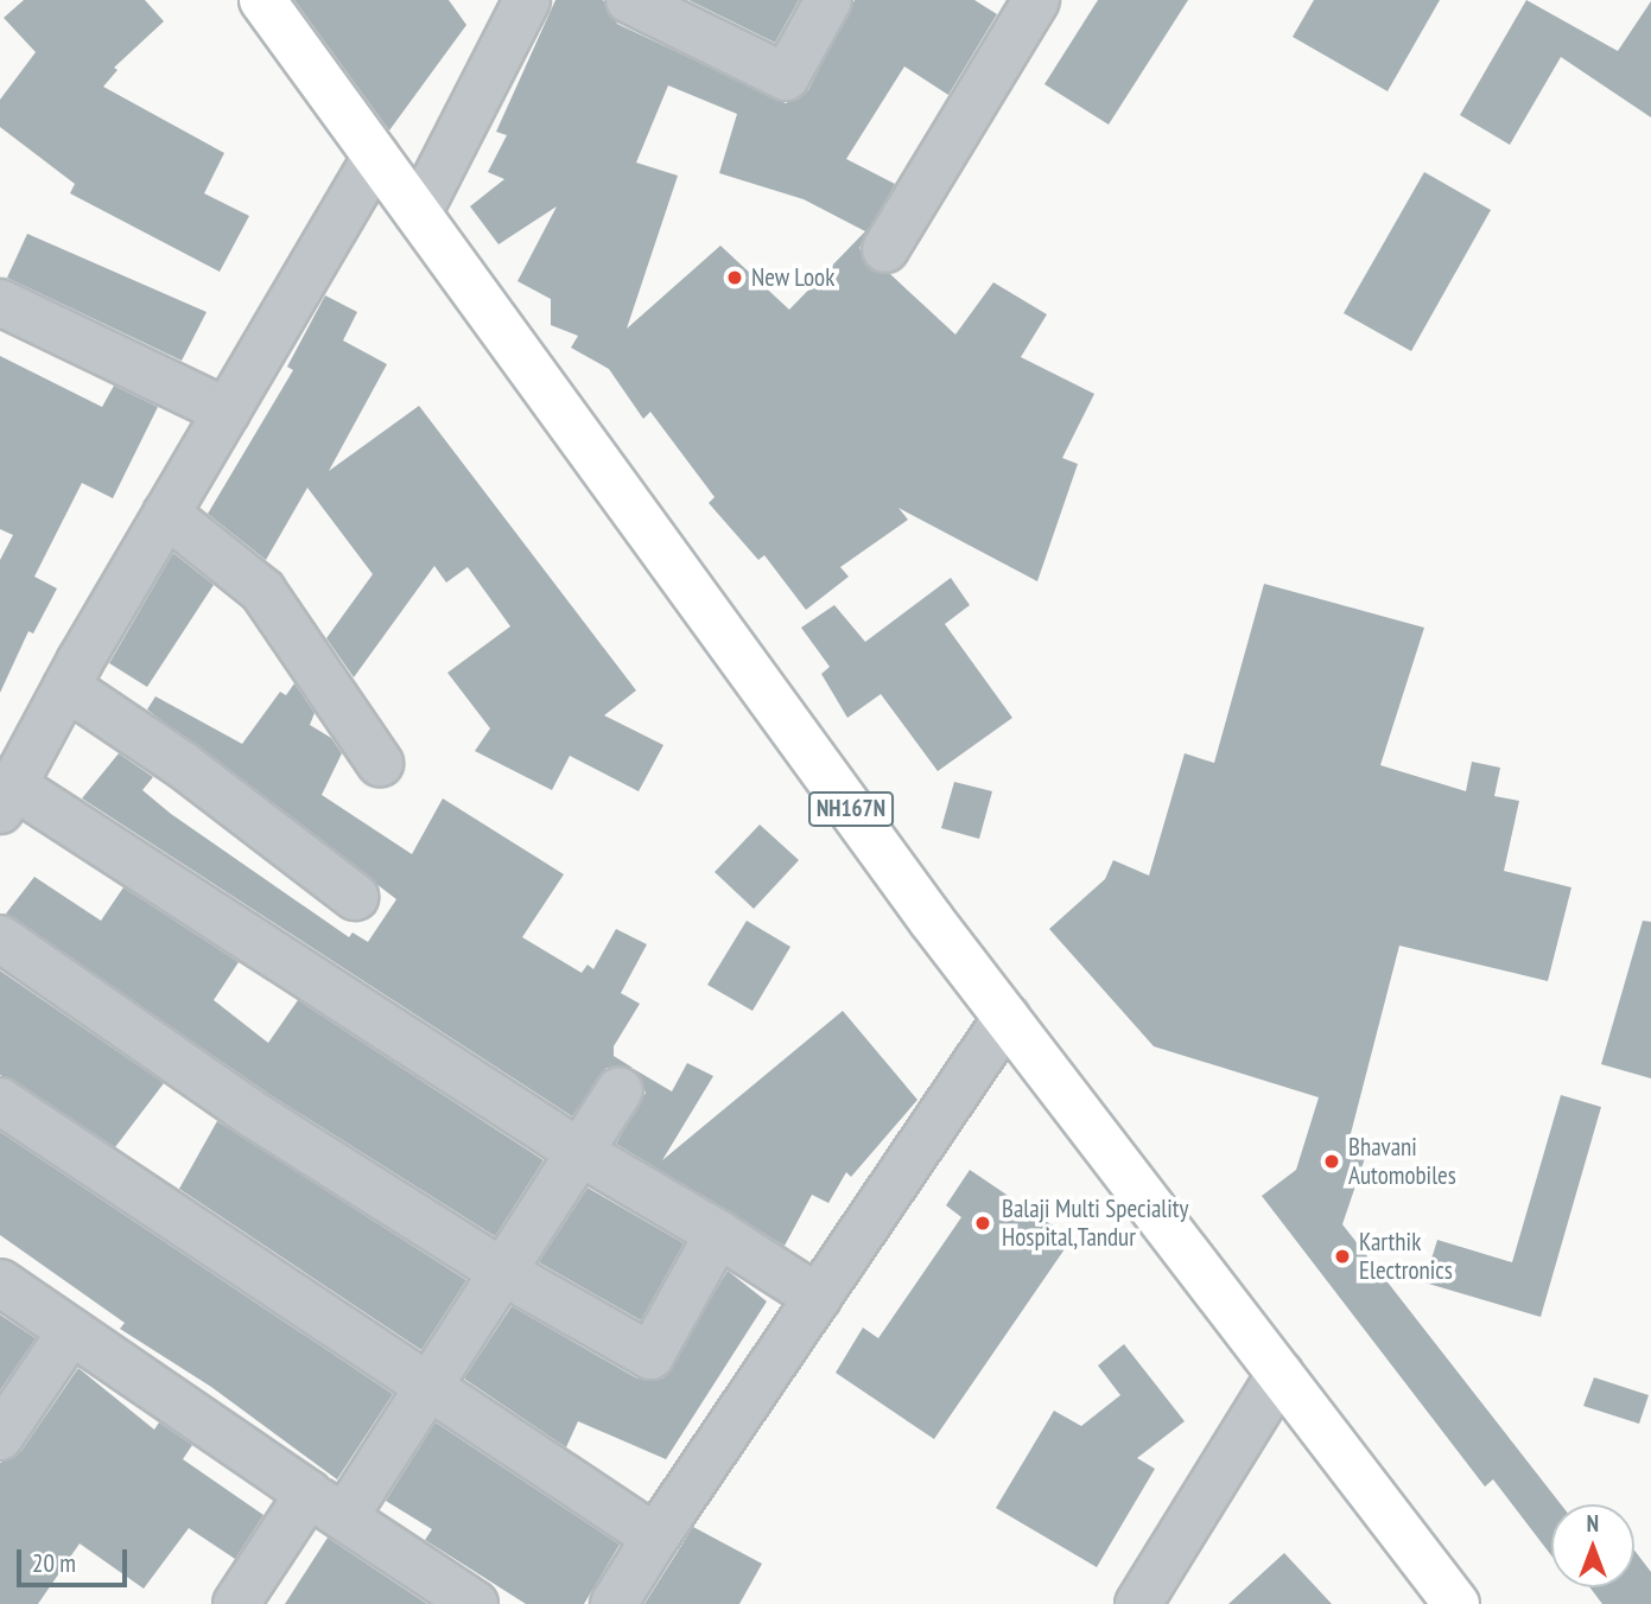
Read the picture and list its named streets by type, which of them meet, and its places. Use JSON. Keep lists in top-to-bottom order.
{
  "streets": {
    "highway": ["NH167N"]
  },
  "places": [
    "New Look",
    "Bhavani Automobiles",
    "Balaji Multi Speciality Hospital,Tandur",
    "Karthik Electronics"
  ],
  "scale_bar": "20 m",
  "north": "top"
}
